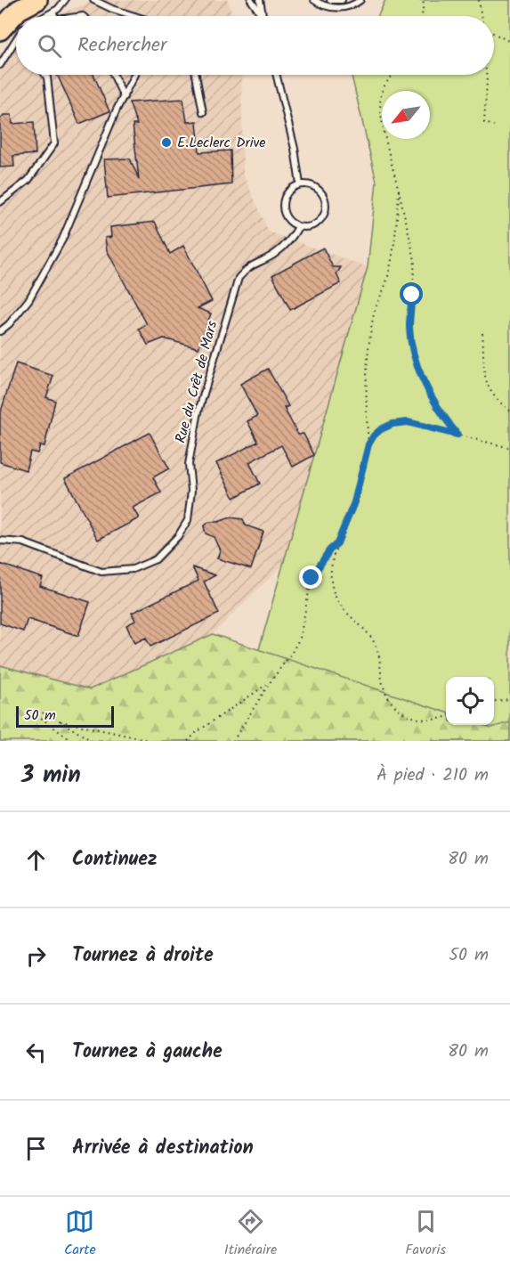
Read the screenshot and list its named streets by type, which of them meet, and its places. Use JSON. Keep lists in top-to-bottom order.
{
  "streets": {
    "lane": ["Rue du Crêt de Mars"]
  },
  "places": ["E.Leclerc Drive"],
  "scale_bar": "50 m",
  "north": "bottom left",
  "page": {
    "search": "Rechercher",
    "scale": "50 m",
    "heading": ["3 min", "À pied · 210 m"],
    "list": [
      ["Continuez", "80 m"],
      ["Tournez à droite", "50 m"],
      ["Tournez à gauche", "80 m"],
      "Arrivée à destination"
    ],
    "nav": ["Carte", "Itinéraire", "Favoris"]
  }
}
